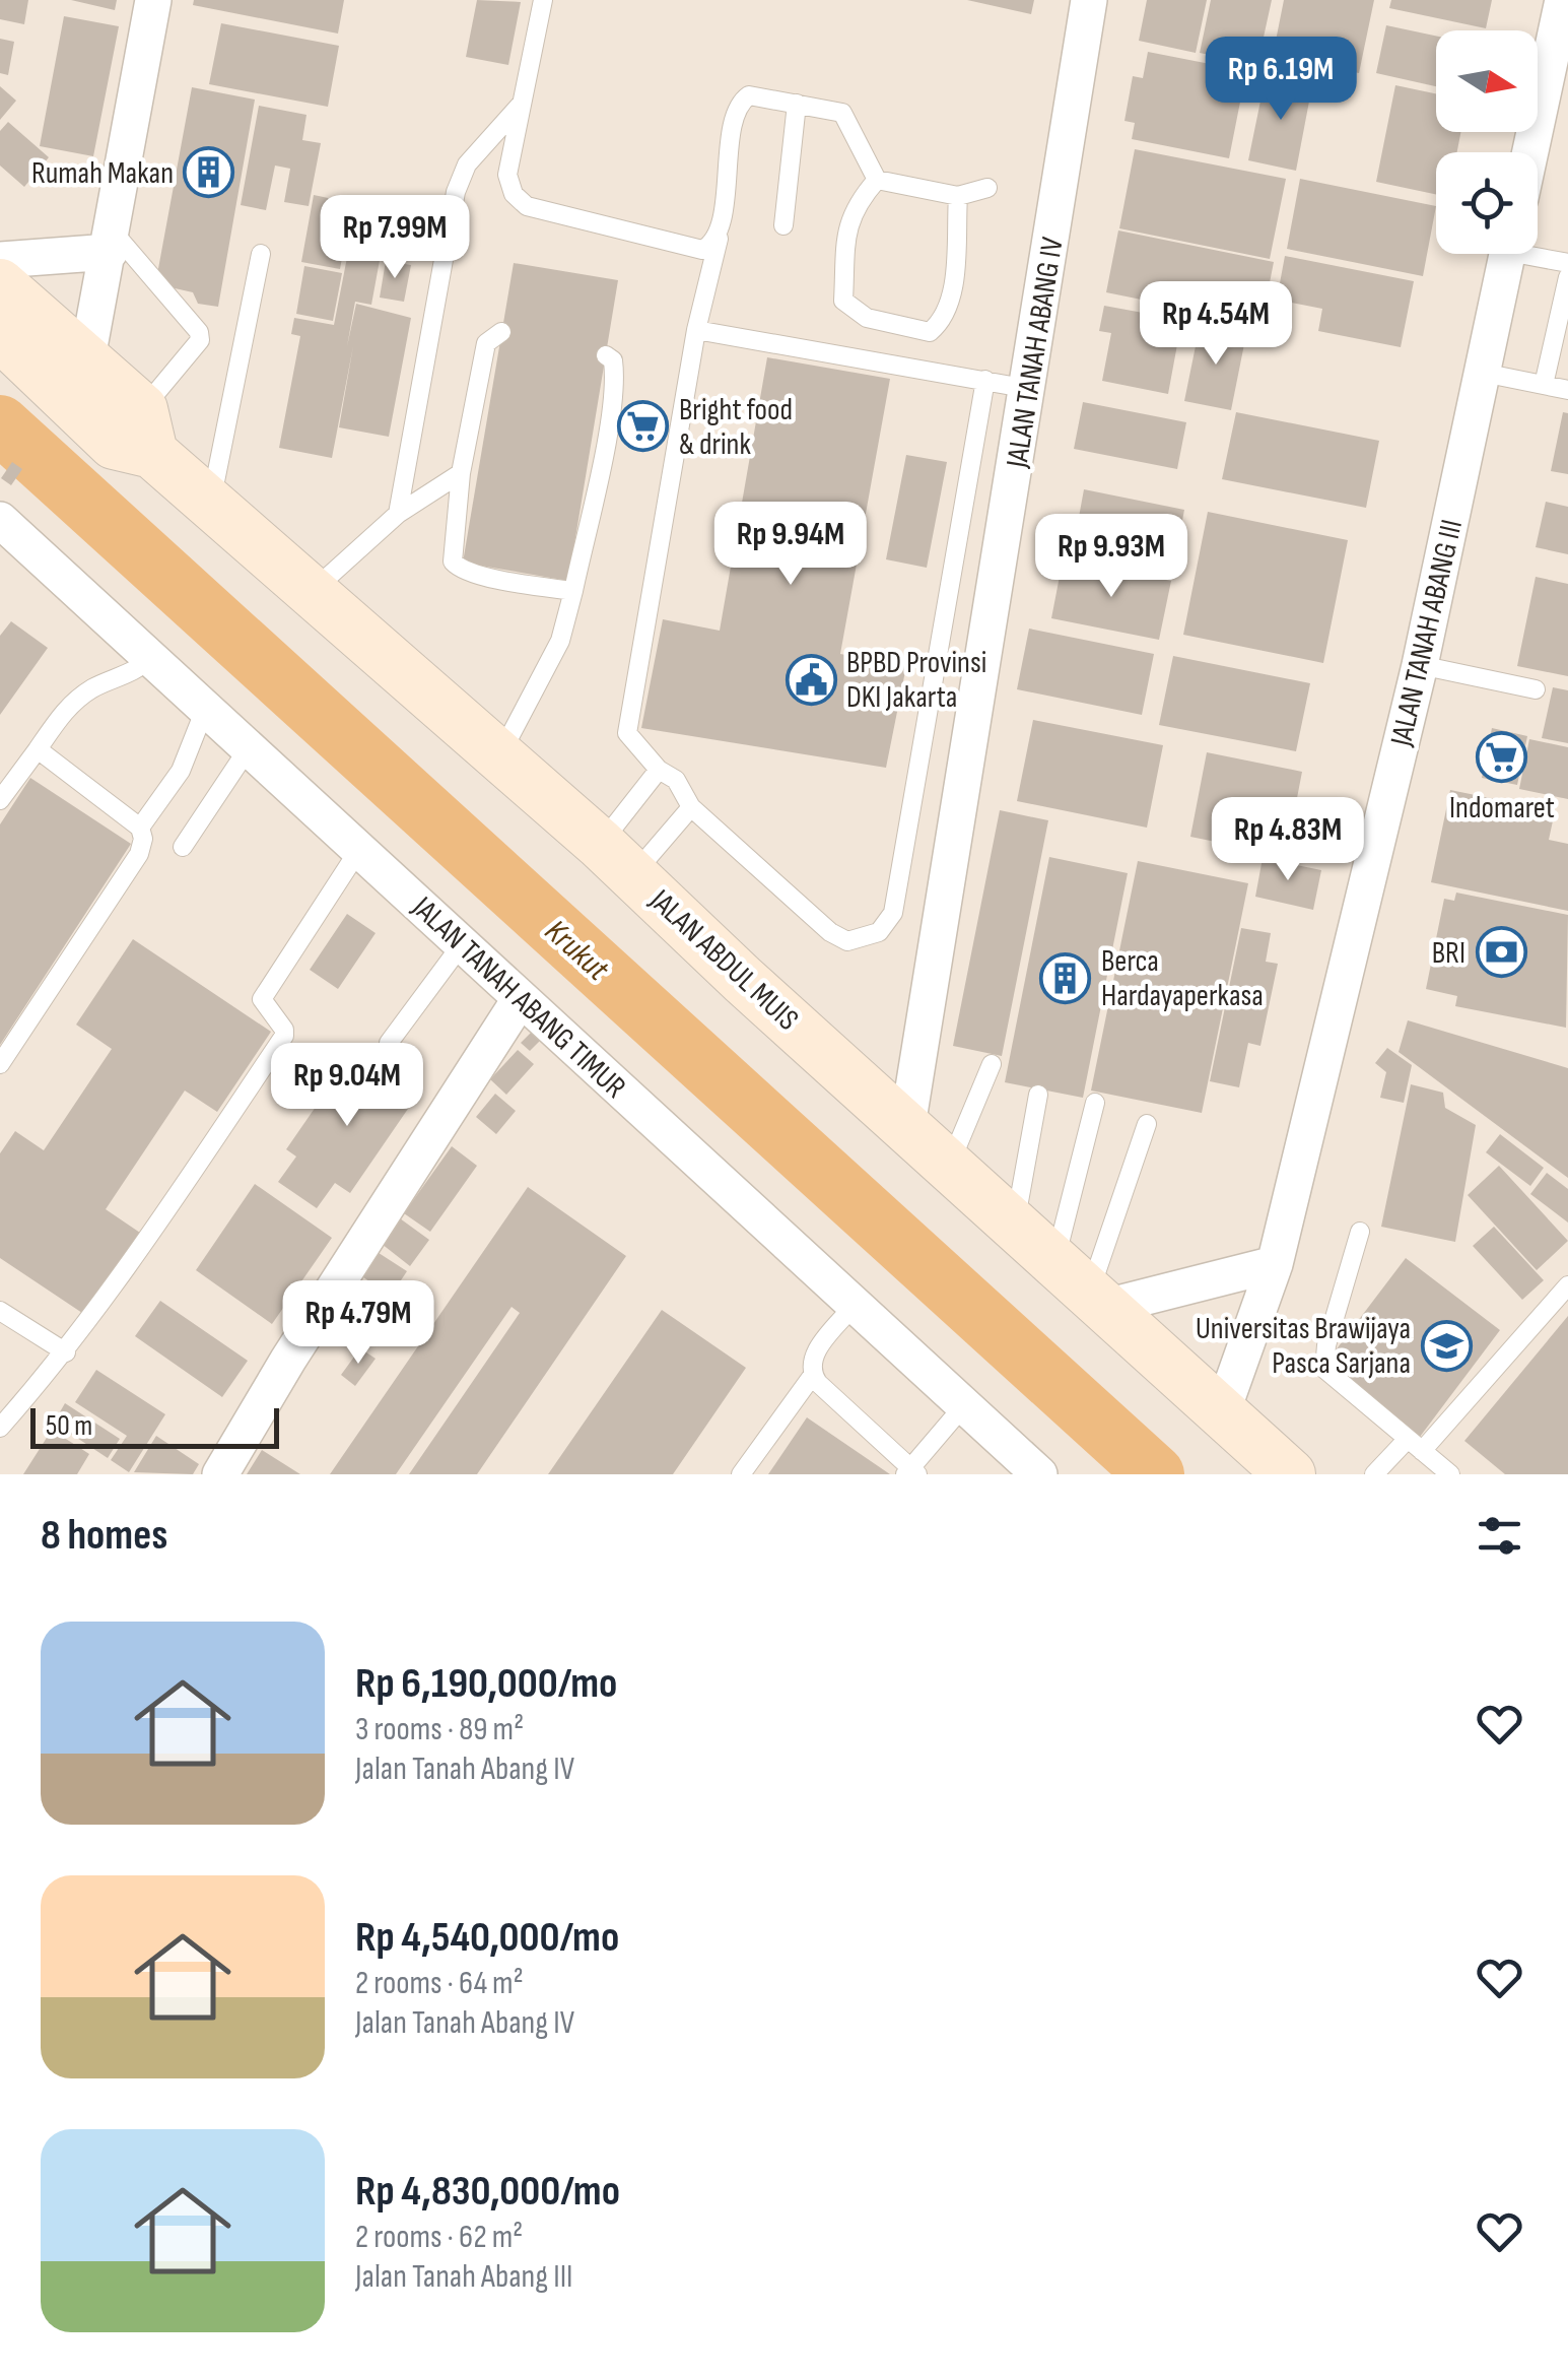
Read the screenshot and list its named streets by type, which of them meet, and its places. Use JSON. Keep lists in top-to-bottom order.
{
  "streets": {
    "main road": ["JALAN ABDUL MUIS"],
    "street": ["JALAN TANAH ABANG IV", "JALAN TANAH ABANG III", "JALAN TANAH ABANG TIMUR"]
  },
  "crossings": [
    ["JALAN TANAH ABANG IV", "JALAN ABDUL MUIS"],
    ["JALAN TANAH ABANG III", "JALAN ABDUL MUIS"]
  ],
  "water": ["Krukut"],
  "places": {
    "building": ["Rumah Makan", "Berca Hardayaperkasa"],
    "supermarket": ["Bright food & drink", "Indomaret"],
    "public building": ["BPBD Provinsi DKI Jakarta"],
    "bank": ["BRI"],
    "school or university": ["Universitas Brawijaya Pasca Sarjana"]
  },
  "scale_bar": "50 m",
  "north": "right",
  "page": {
    "price": [
      "Rp 6.19M",
      "Rp 7.99M",
      "Rp 4.54M",
      "Rp 9.94M",
      "Rp 9.93M",
      "Rp 4.83M",
      "Rp 9.04M",
      "Rp 4.79M"
    ],
    "scale": "50 m",
    "heading": "8 homes",
    "list": [
      {
        "name": "Rp 6,190,000/mo",
        "note": "3 rooms · 89 m² · Jalan Tanah Abang IV"
      },
      {
        "name": "Rp 4,540,000/mo",
        "note": "2 rooms · 64 m² · Jalan Tanah Abang IV"
      },
      {
        "name": "Rp 4,830,000/mo",
        "note": "2 rooms · 62 m² · Jalan Tanah Abang III"
      }
    ]
  }
}
